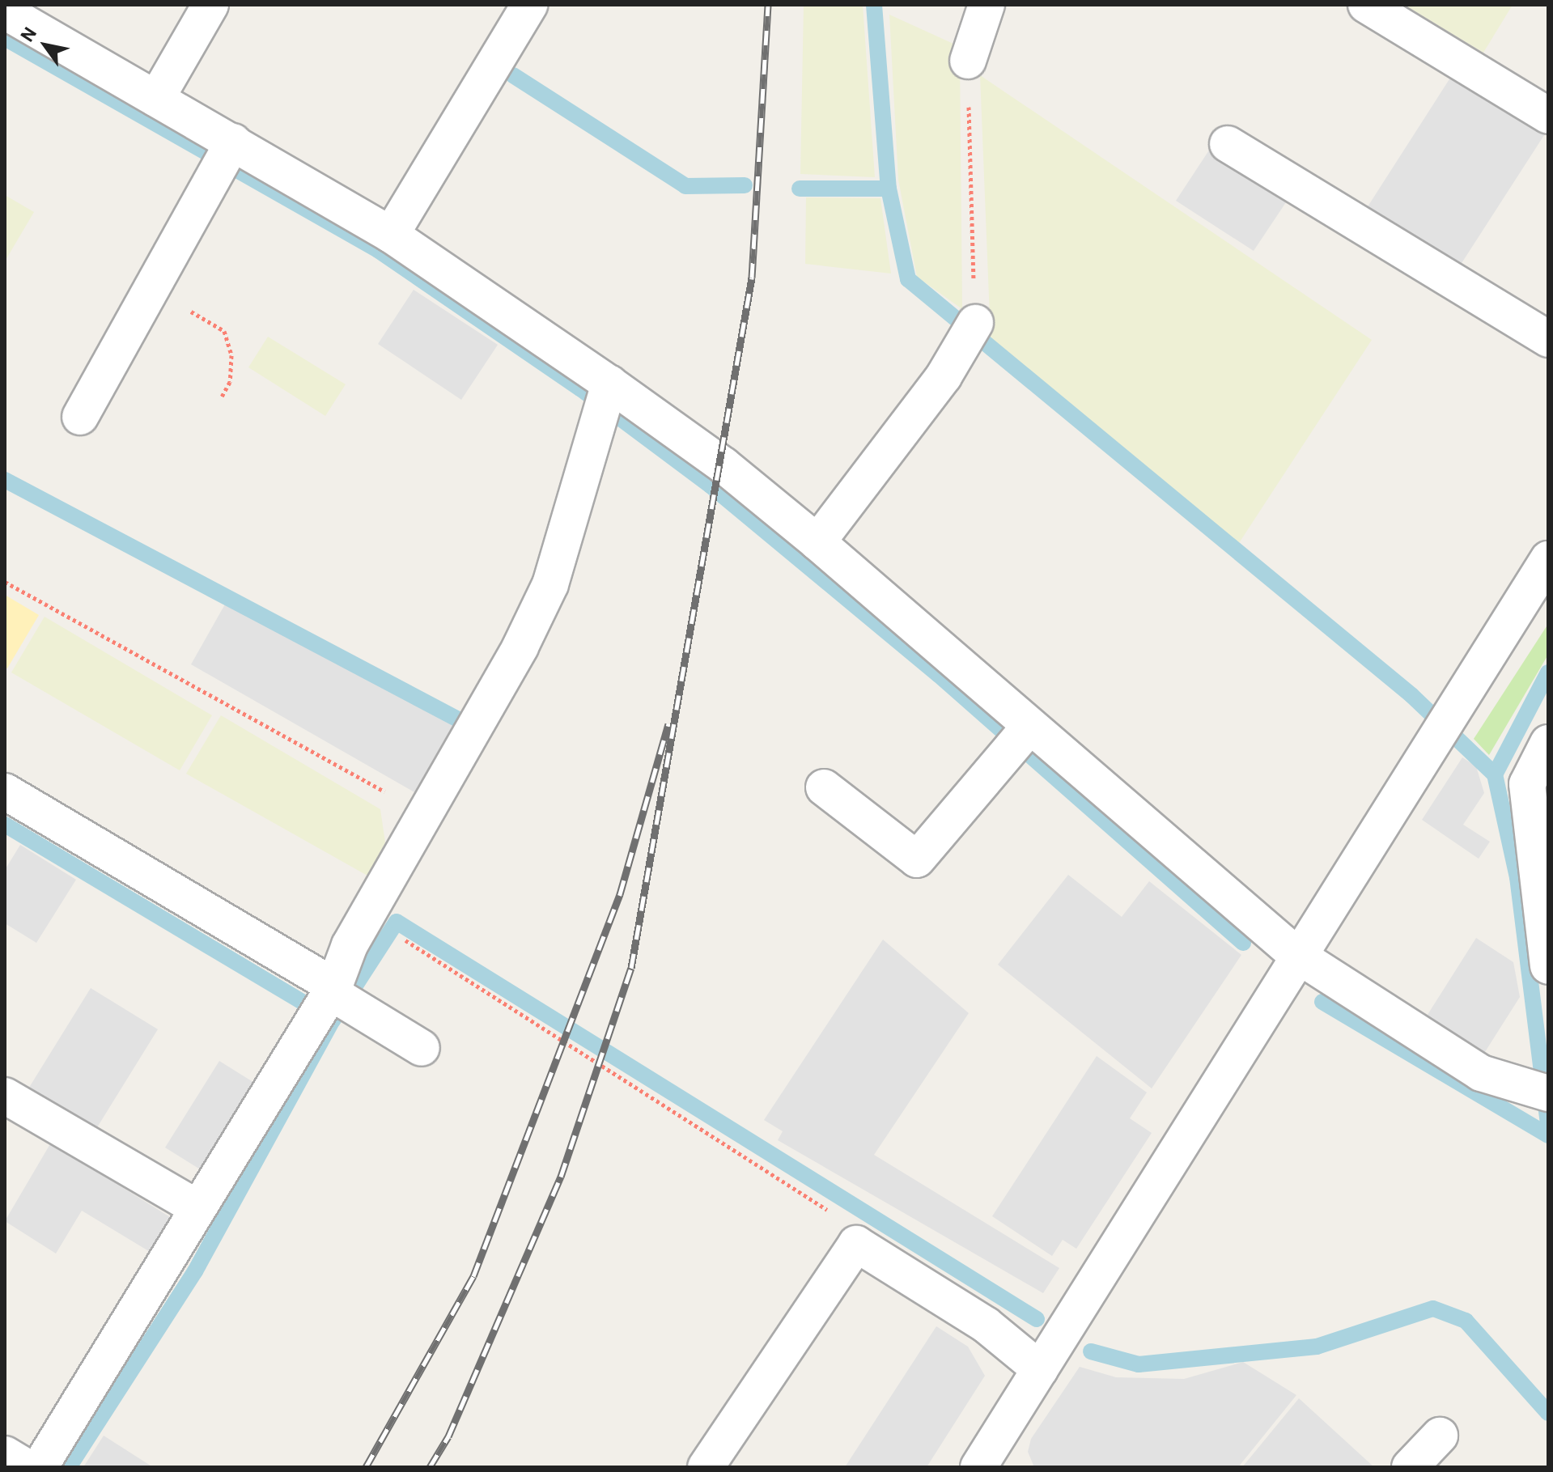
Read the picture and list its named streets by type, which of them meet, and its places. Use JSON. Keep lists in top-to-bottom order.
{
  "north": "top left"
}
